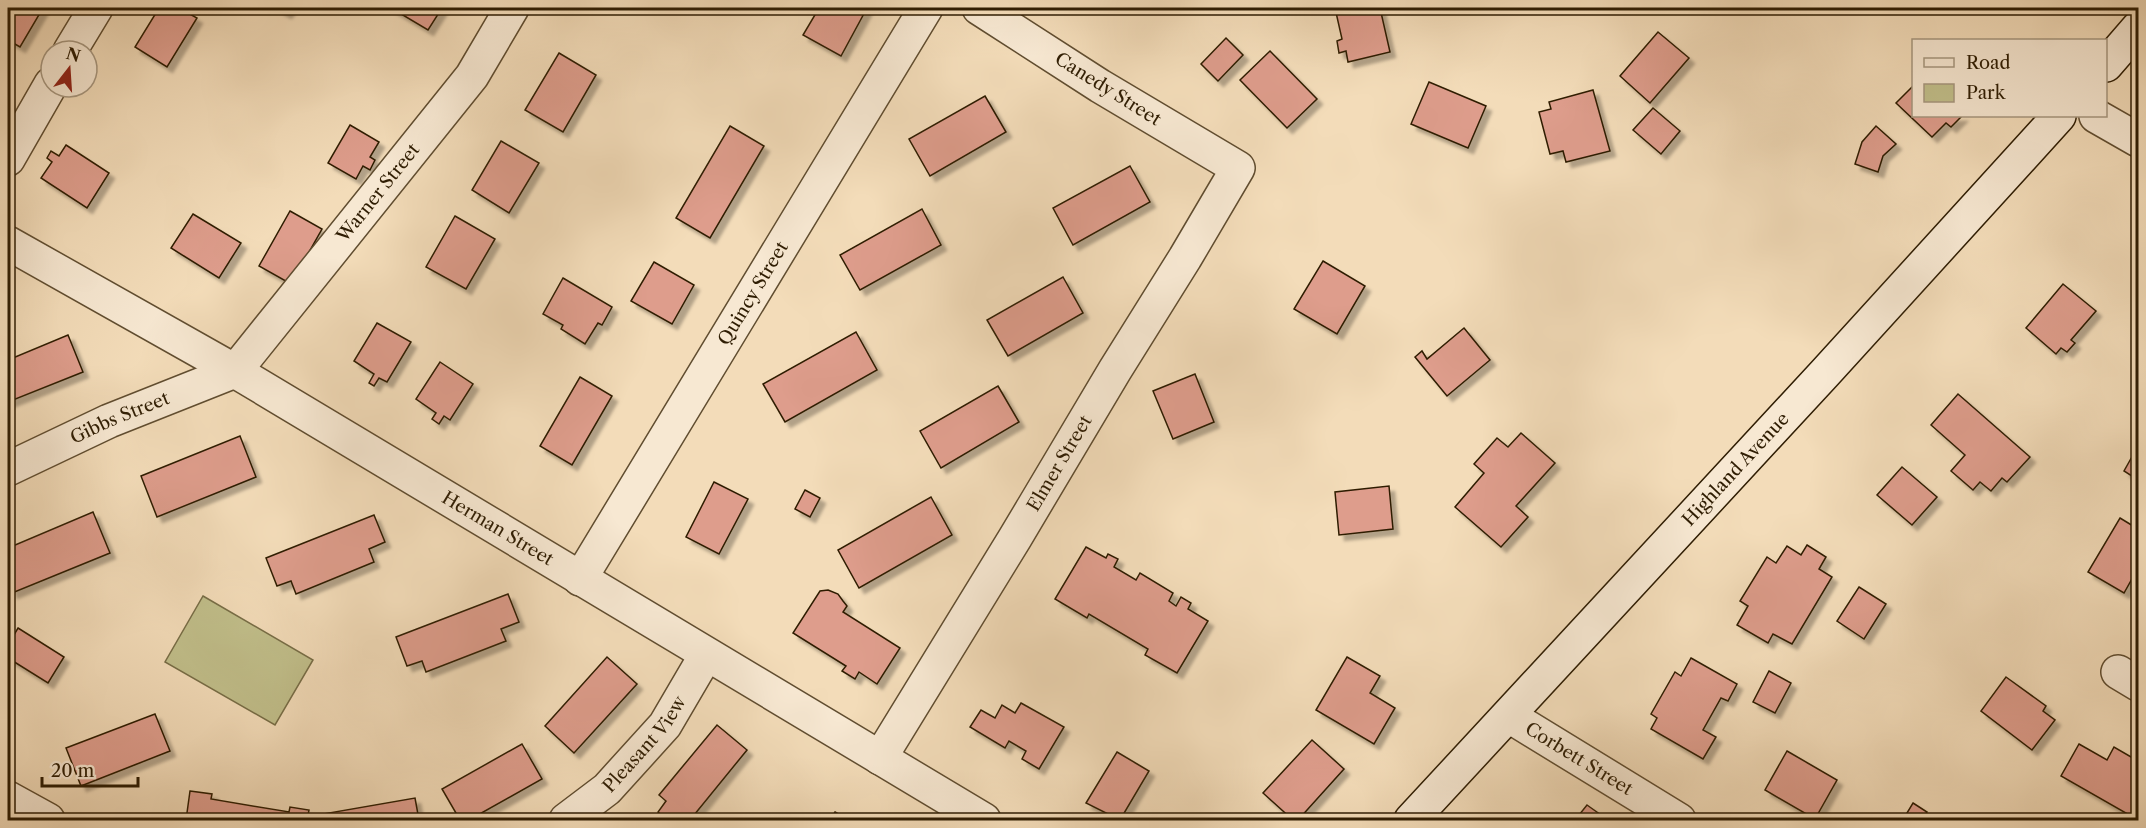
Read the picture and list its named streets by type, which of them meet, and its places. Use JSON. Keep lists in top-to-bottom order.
{
  "streets": {
    "street": [
      "Canedy Street",
      "Warner Street",
      "Quincy Street",
      "Gibbs Street",
      "Elmer Street",
      "Highland Avenue",
      "Herman Street",
      "Pleasant View",
      "Corbett Street"
    ]
  },
  "crossings": [
    ["Canedy Street", "Elmer Street"],
    ["Warner Street", "Gibbs Street"],
    ["Warner Street", "Herman Street"],
    ["Quincy Street", "Herman Street"],
    ["Gibbs Street", "Herman Street"],
    ["Elmer Street", "Herman Street"],
    ["Highland Avenue", "Corbett Street"],
    ["Herman Street", "Pleasant View"]
  ],
  "legend": ["Road", "Park"],
  "scale_bar": "20 m",
  "north": "top"
}
